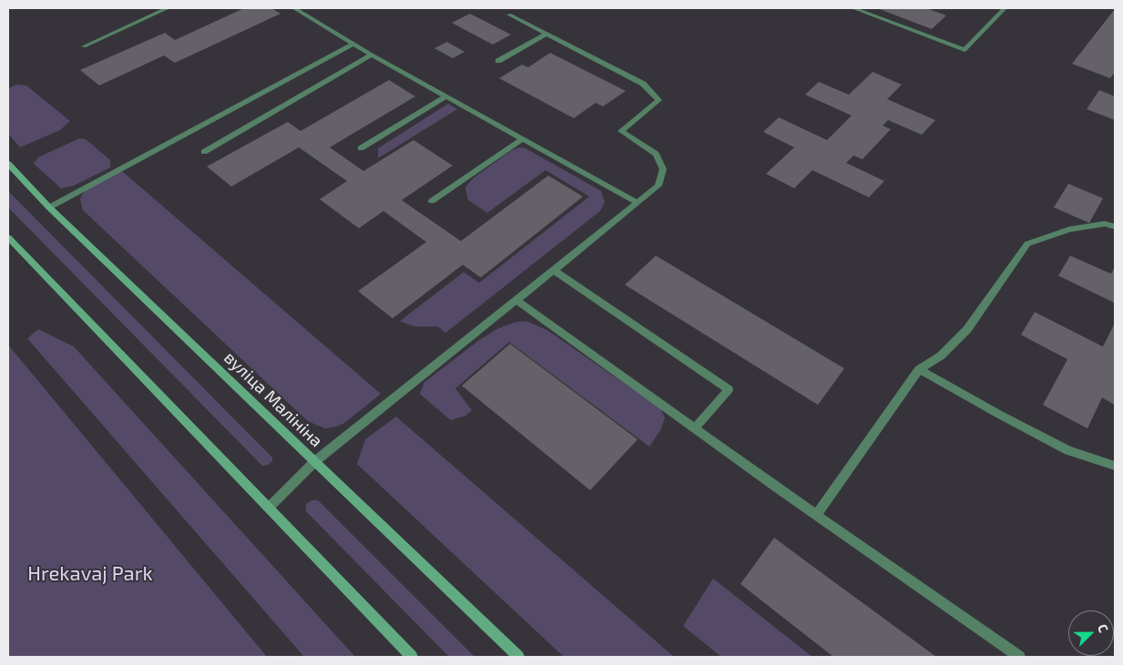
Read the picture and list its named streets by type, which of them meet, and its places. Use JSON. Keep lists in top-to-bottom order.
{
  "streets": {
    "main road": ["вуліца Малініна"]
  },
  "parks": ["Hrekavaj Park"],
  "north": "top right"
}
